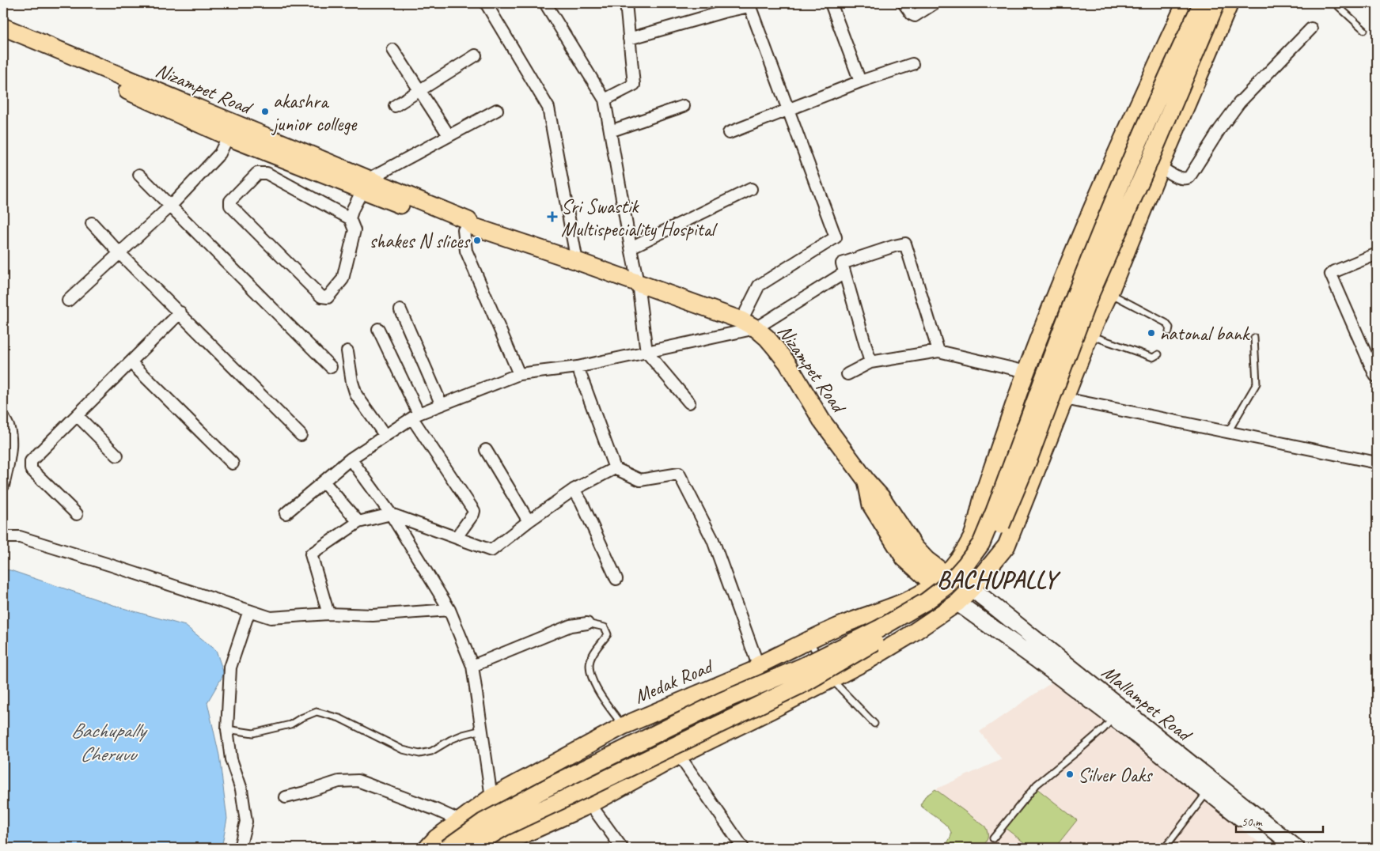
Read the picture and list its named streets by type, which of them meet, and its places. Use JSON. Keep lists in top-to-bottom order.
{
  "streets": {
    "main road": ["Nizampet Road", "Medak Road", "Mallampet Road"]
  },
  "crossings": [
    ["Nizampet Road", "Medak Road"]
  ],
  "districts": ["BACHUPALLY"],
  "water": ["Bachupally Cheruvu"],
  "places": {
    "other": [
      "akashra junior college",
      "shakes N slices",
      "natonal bank",
      "Silver Oaks"
    ],
    "health": ["Sri Swastik Multispeciality Hospital"]
  },
  "scale_bar": "50 m"
}
